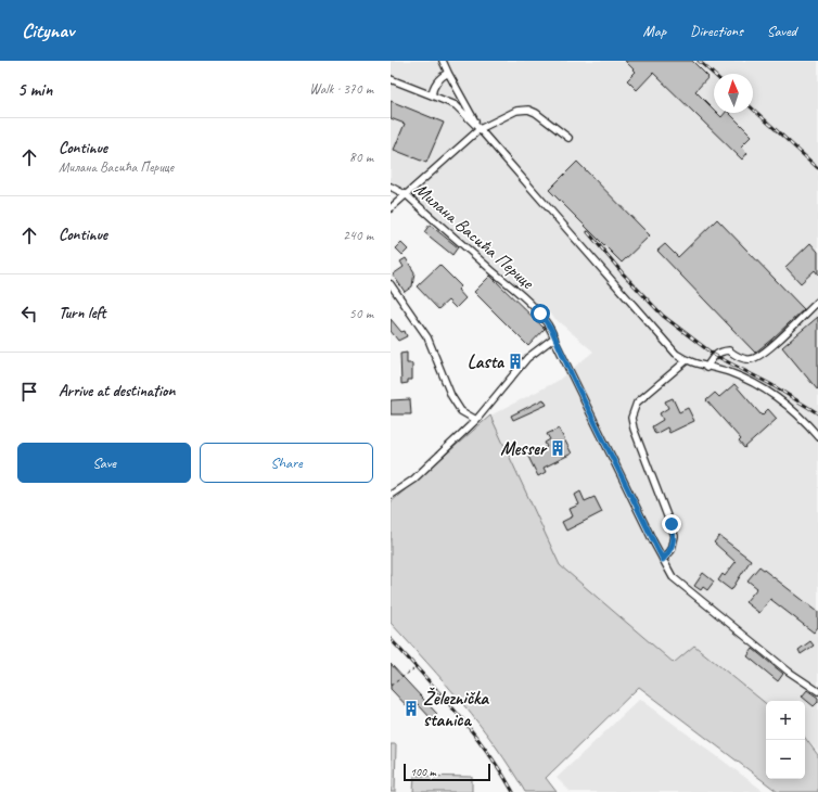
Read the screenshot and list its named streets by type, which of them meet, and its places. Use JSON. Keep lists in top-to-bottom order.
{
  "streets": {
    "street": ["Милана Васића Перице"]
  },
  "places": {
    "building": ["Lasta", "Messer", "Železnička stanica"]
  },
  "scale_bar": "100 m",
  "north": "top",
  "page": {
    "header": "Citynav",
    "nav": ["Map", "Directions", "Saved"],
    "heading": ["5 min", "Walk · 370 m"],
    "list": [
      ["Continue", "Милана Васића Перице", "80 m"],
      ["Continue", "240 m"],
      ["Turn left", "50 m"],
      "Arrive at destination"
    ],
    "buttons": ["Save", "Share"],
    "map_buttons": ["+", "−"],
    "scale": "100 m"
  }
}
